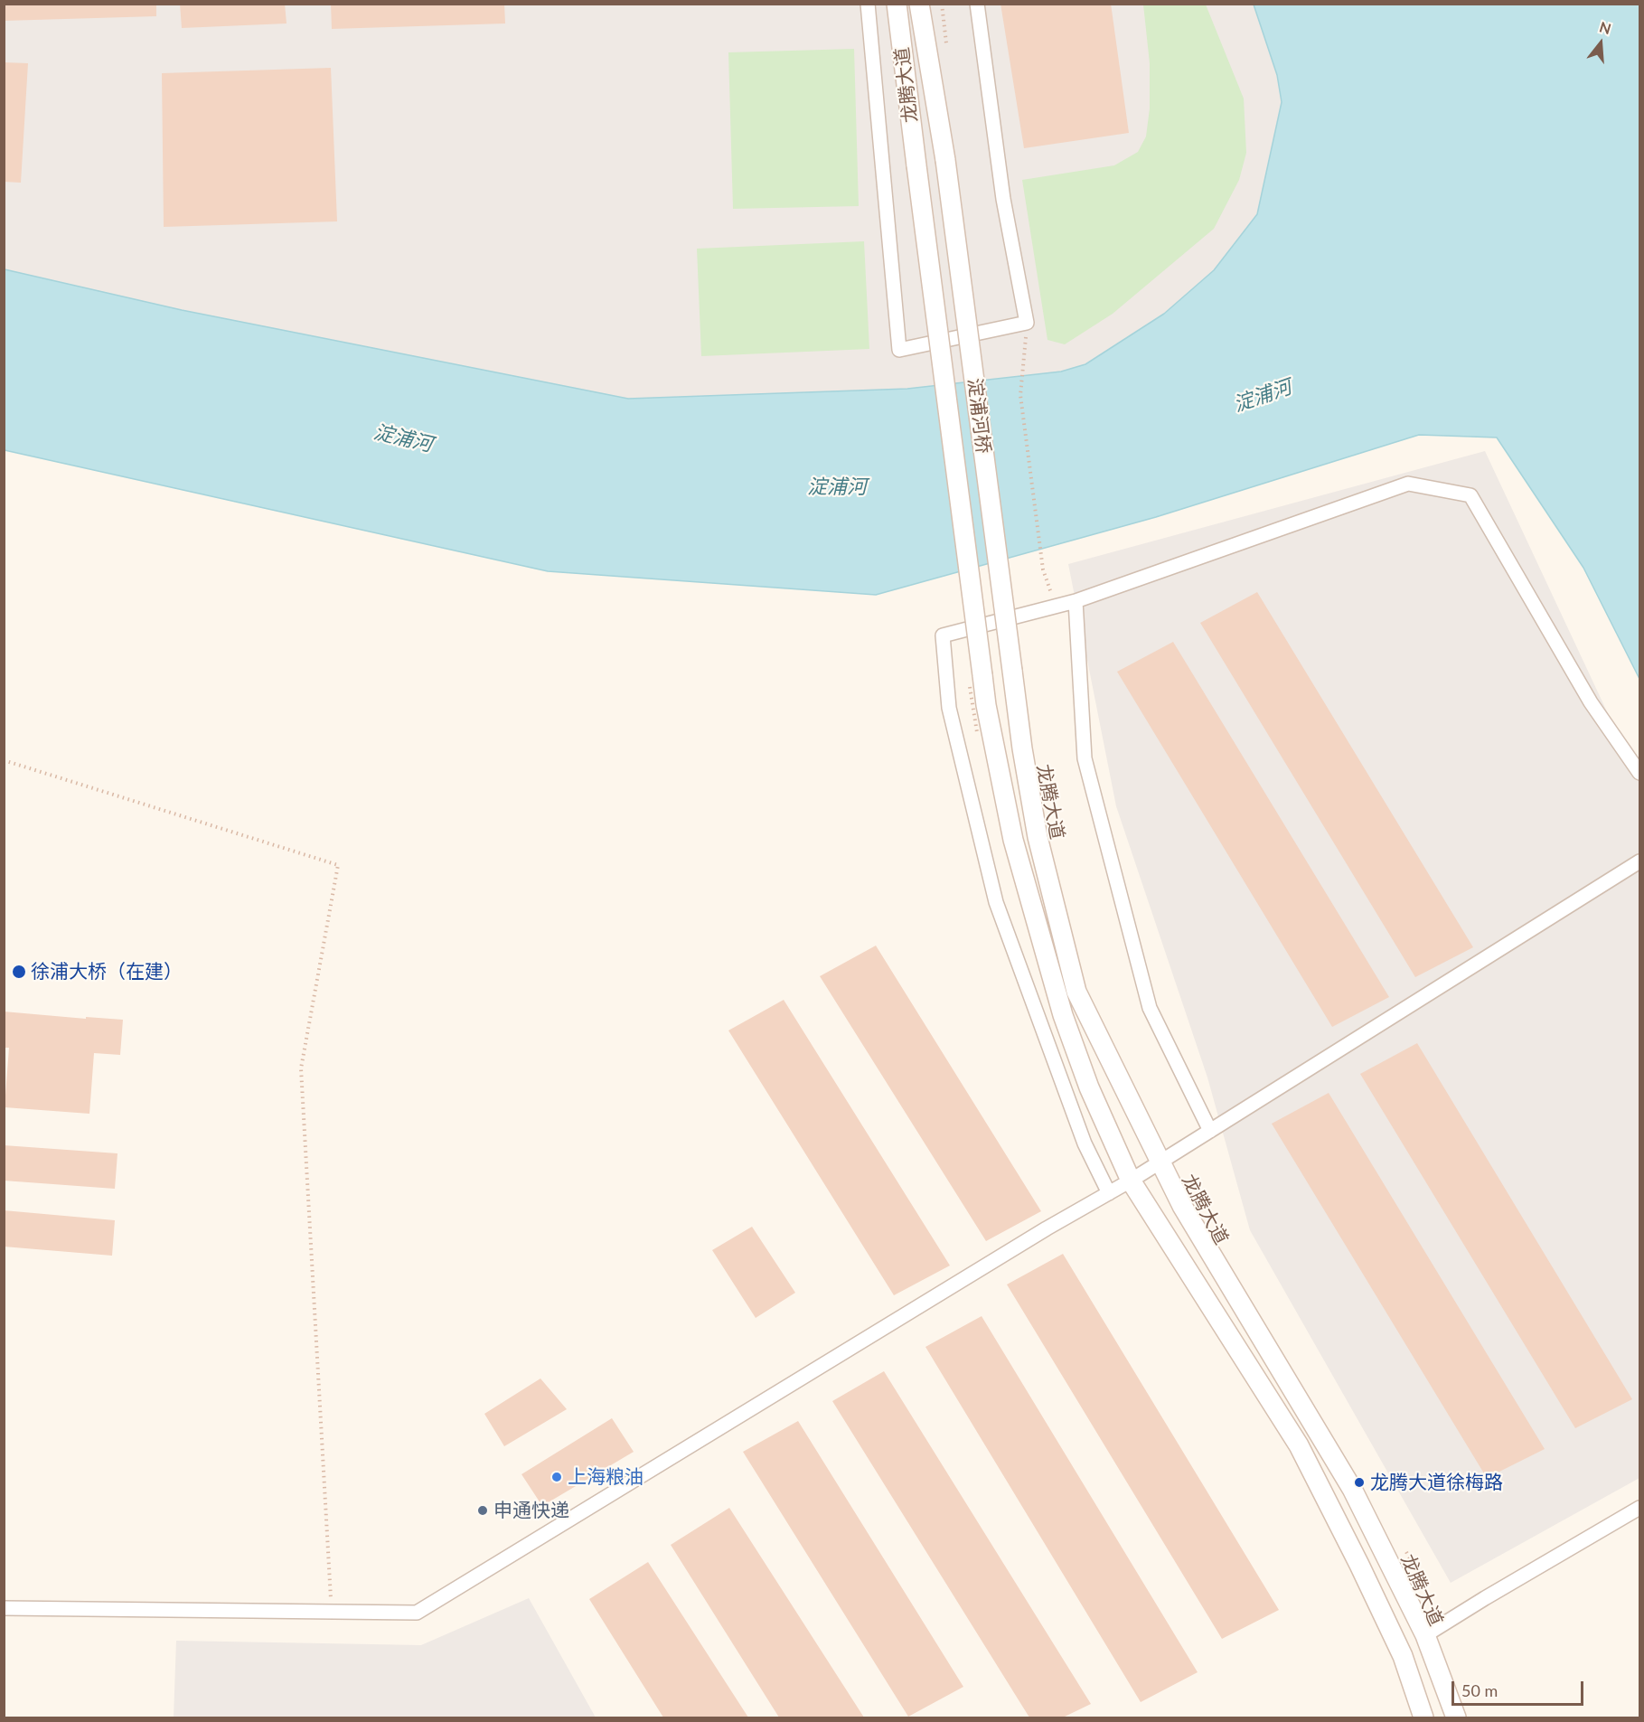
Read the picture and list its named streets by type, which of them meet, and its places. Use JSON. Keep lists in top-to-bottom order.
{
  "streets": {
    "main road": ["龙腾大道", "淀浦河桥"]
  },
  "crossings": [
    ["龙腾大道", "淀浦河桥"]
  ],
  "water": ["淀浦河"],
  "places": [
    "徐浦大桥（在建）",
    "上海粮油",
    "龙腾大道徐梅路",
    "申通快递"
  ],
  "scale_bar": "50 m",
  "north": "top"
}
